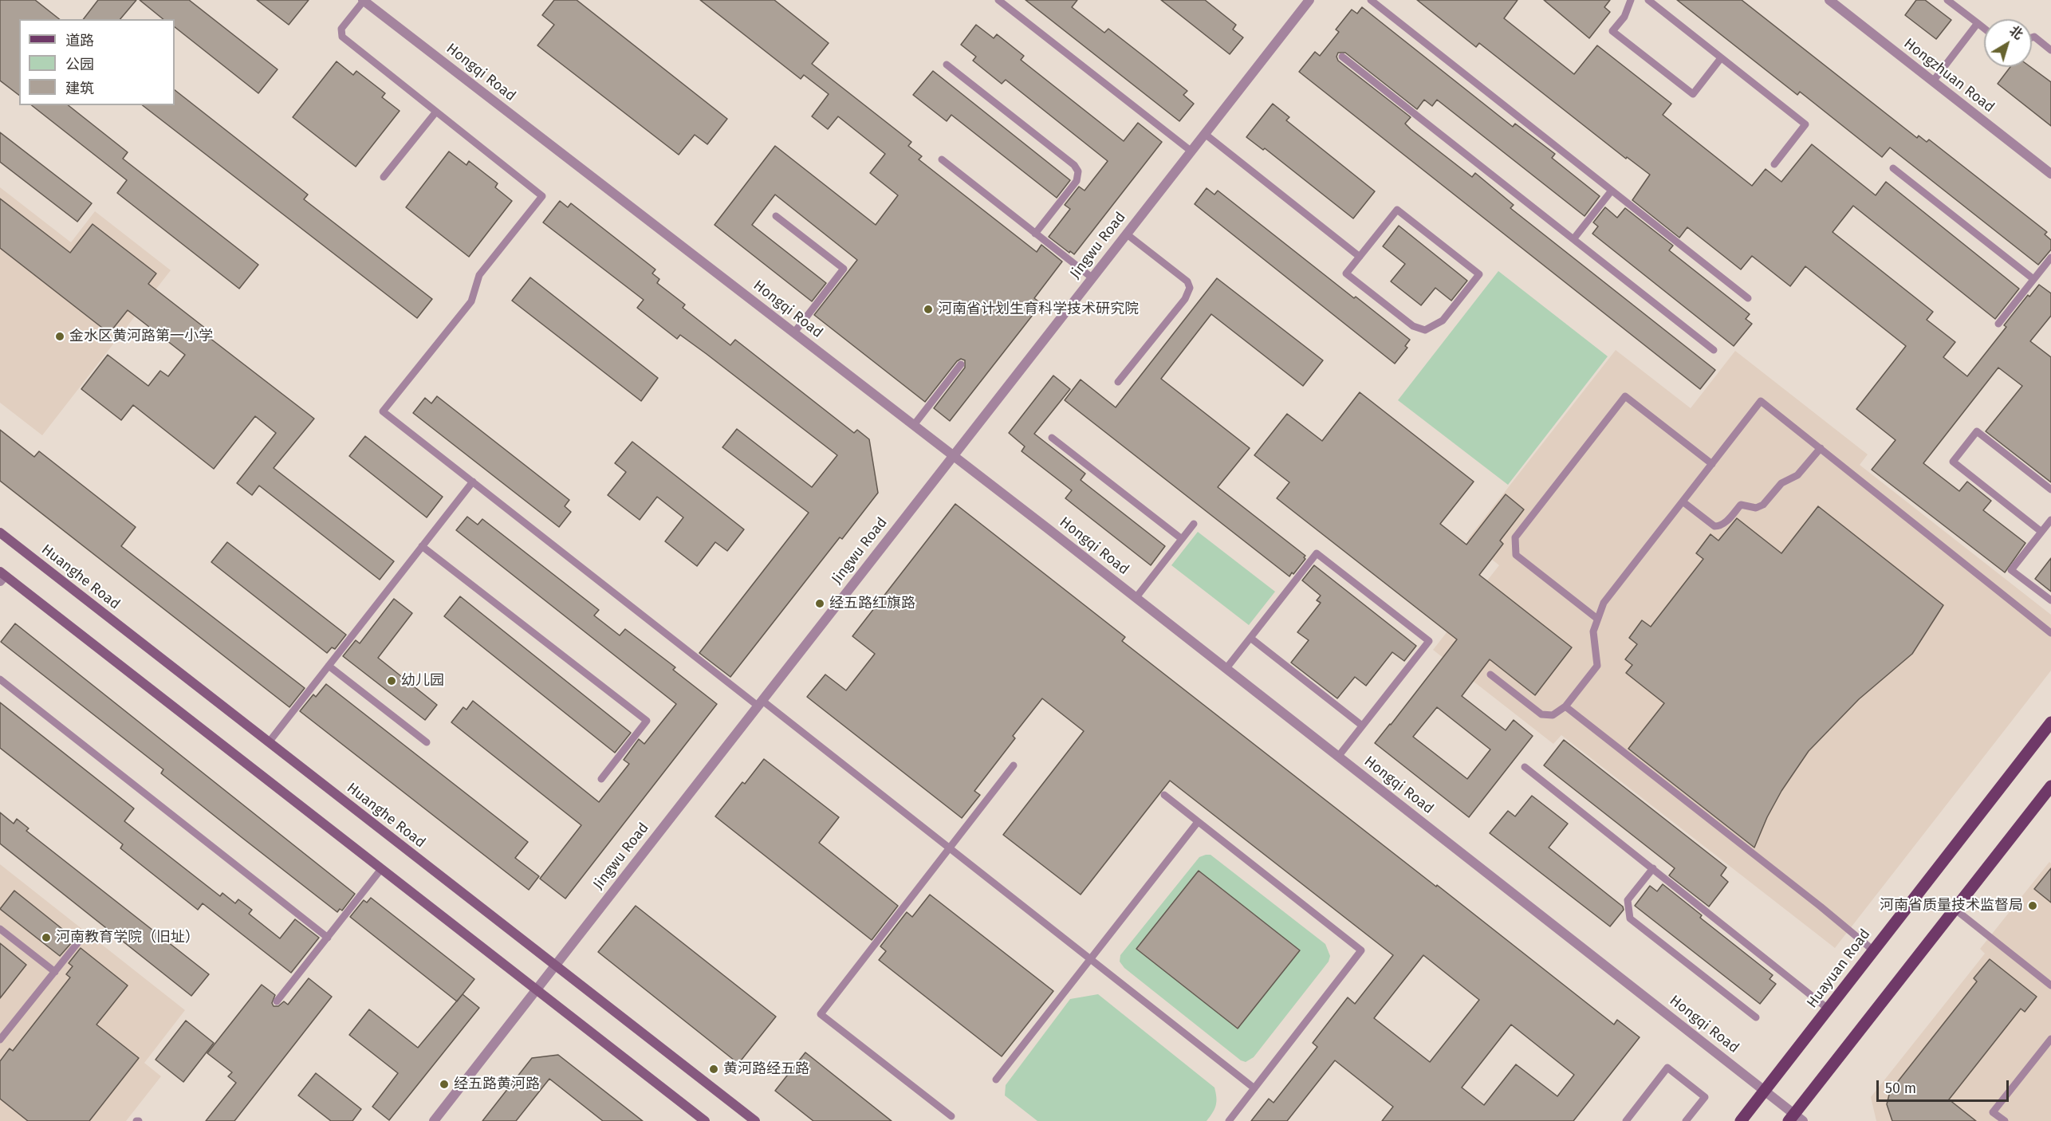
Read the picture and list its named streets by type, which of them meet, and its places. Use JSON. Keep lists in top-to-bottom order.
{
  "streets": {
    "main road": ["Huanghe Road", "Huayuan Road"],
    "street": ["Hongqi Road", "Hongzhuan Road", "Jingwu Road"]
  },
  "crossings": [
    ["Hongqi Road", "Jingwu Road"],
    ["Hongqi Road", "Huayuan Road"],
    ["Jingwu Road", "Huanghe Road"]
  ],
  "places": [
    "河南省计划生育科学技术研究院",
    "金水区黄河路第一小学",
    "经五路红旗路",
    "幼儿园",
    "河南省质量技术监督局",
    "河南教育学院（旧址）",
    "黄河路经五路",
    "经五路黄河路"
  ],
  "legend": ["道路", "公园", "建筑"],
  "scale_bar": "50 m",
  "north": "top right"
}
